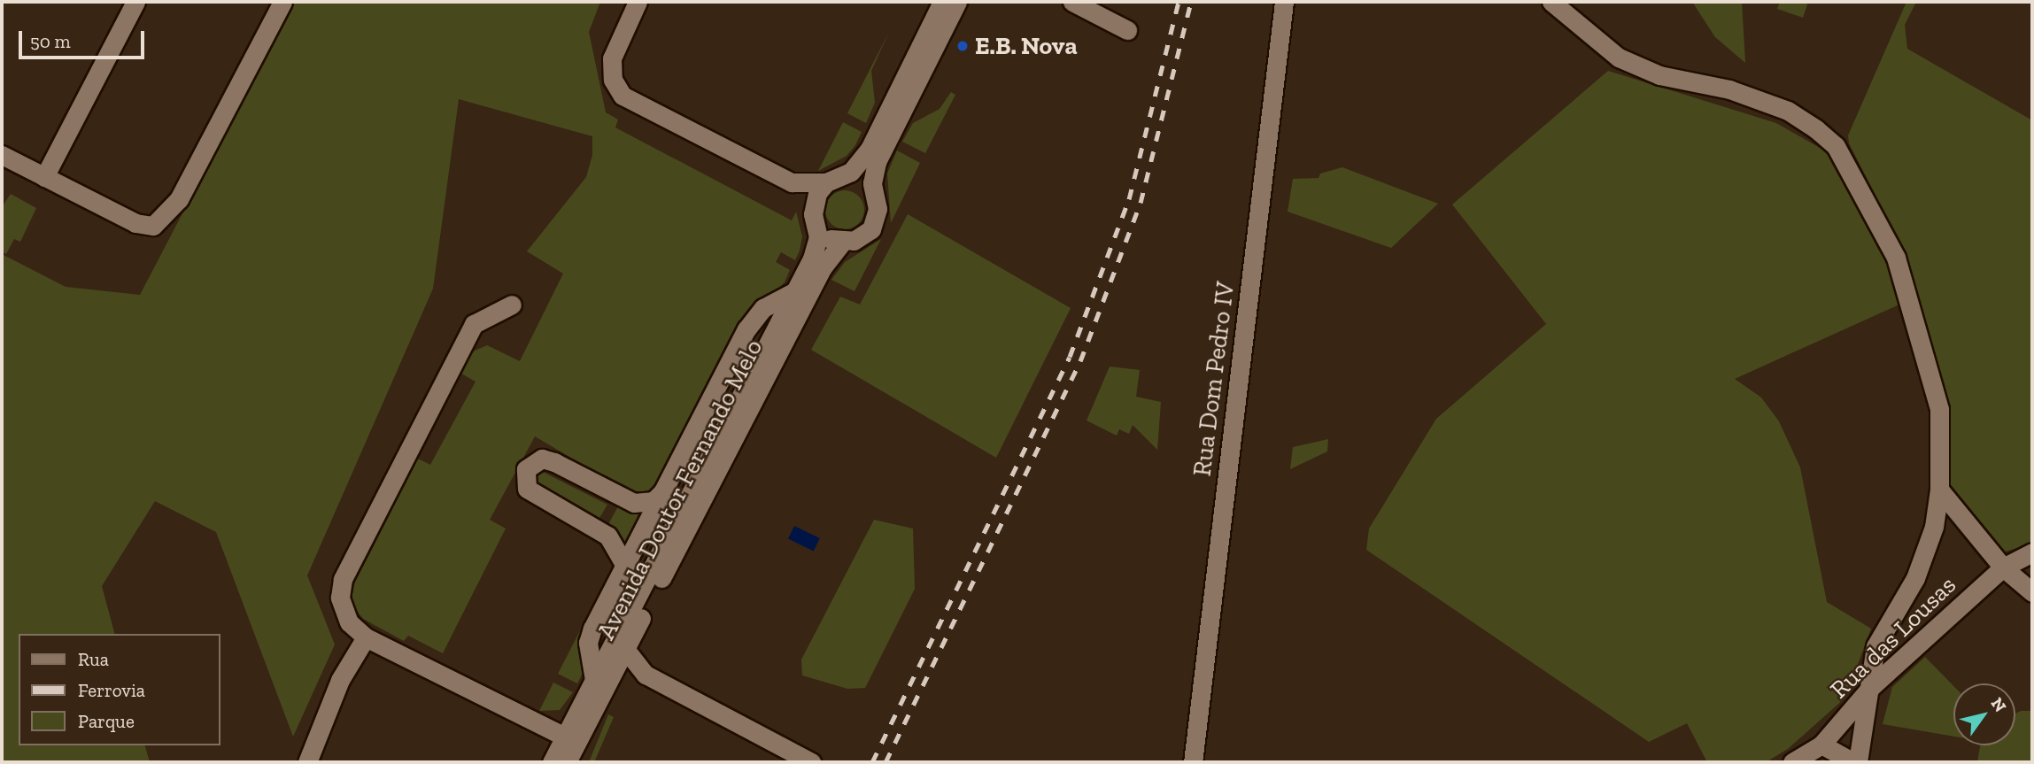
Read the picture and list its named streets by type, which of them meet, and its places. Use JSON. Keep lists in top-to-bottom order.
{
  "streets": {
    "street": ["Rua Dom Pedro IV", "Avenida Doutor Fernando Melo", "Rua das Lousas"]
  },
  "places": ["E.B. Nova"],
  "legend": ["Rua", "Ferrovia", "Parque"],
  "scale_bar": "50 m",
  "north": "top right"
}
